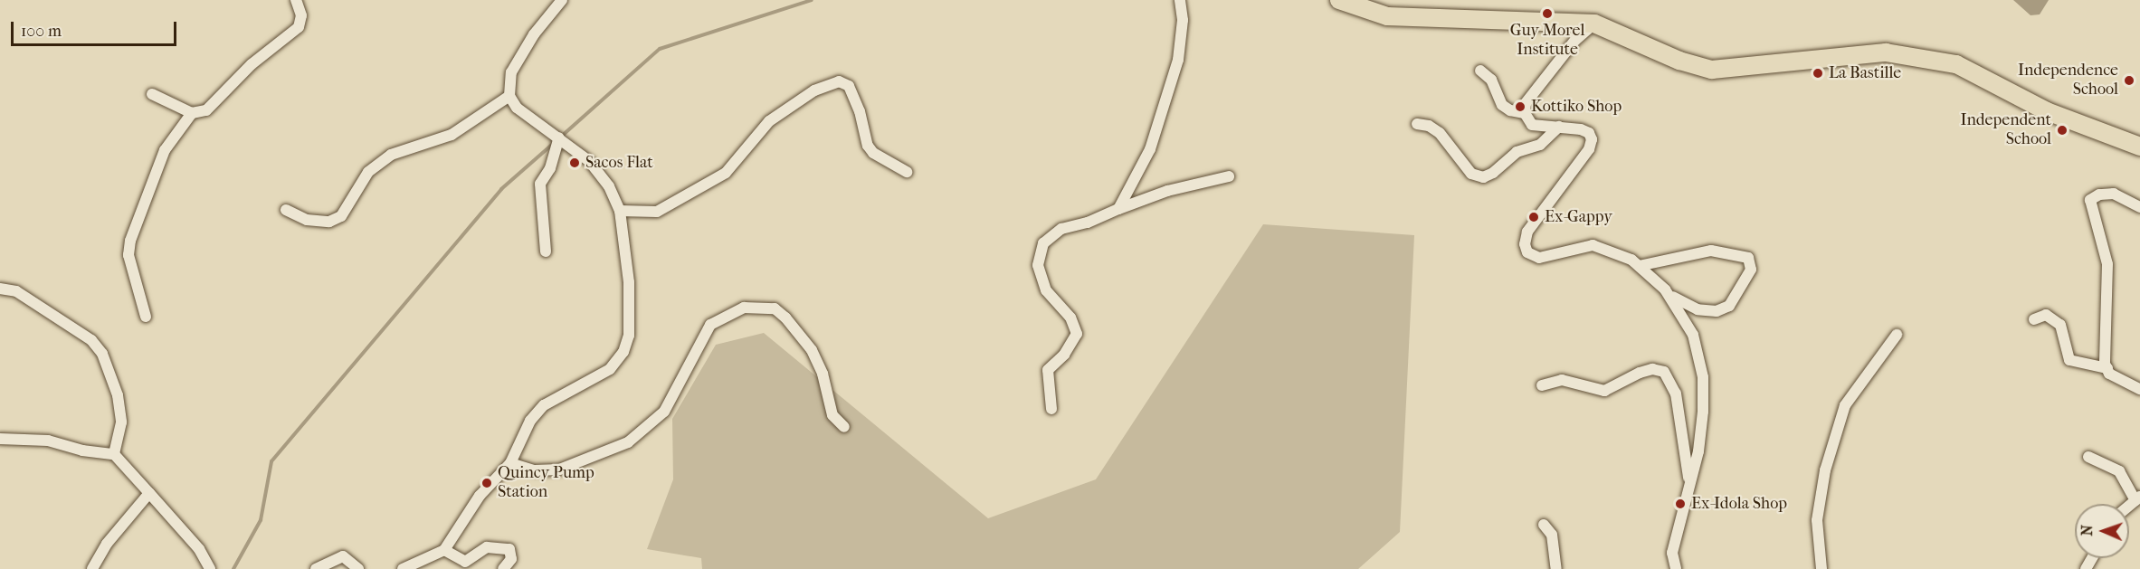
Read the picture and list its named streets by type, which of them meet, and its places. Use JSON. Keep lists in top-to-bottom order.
{
  "places": [
    "Guy Morel Institute",
    "La Bastille",
    "Independence School",
    "Kottiko Shop",
    "Independent School",
    "Sacos Flat",
    "Ex-Gappy",
    "Quincy Pump Station",
    "Ex-Idola Shop"
  ],
  "scale_bar": "100 m",
  "north": "left"
}
